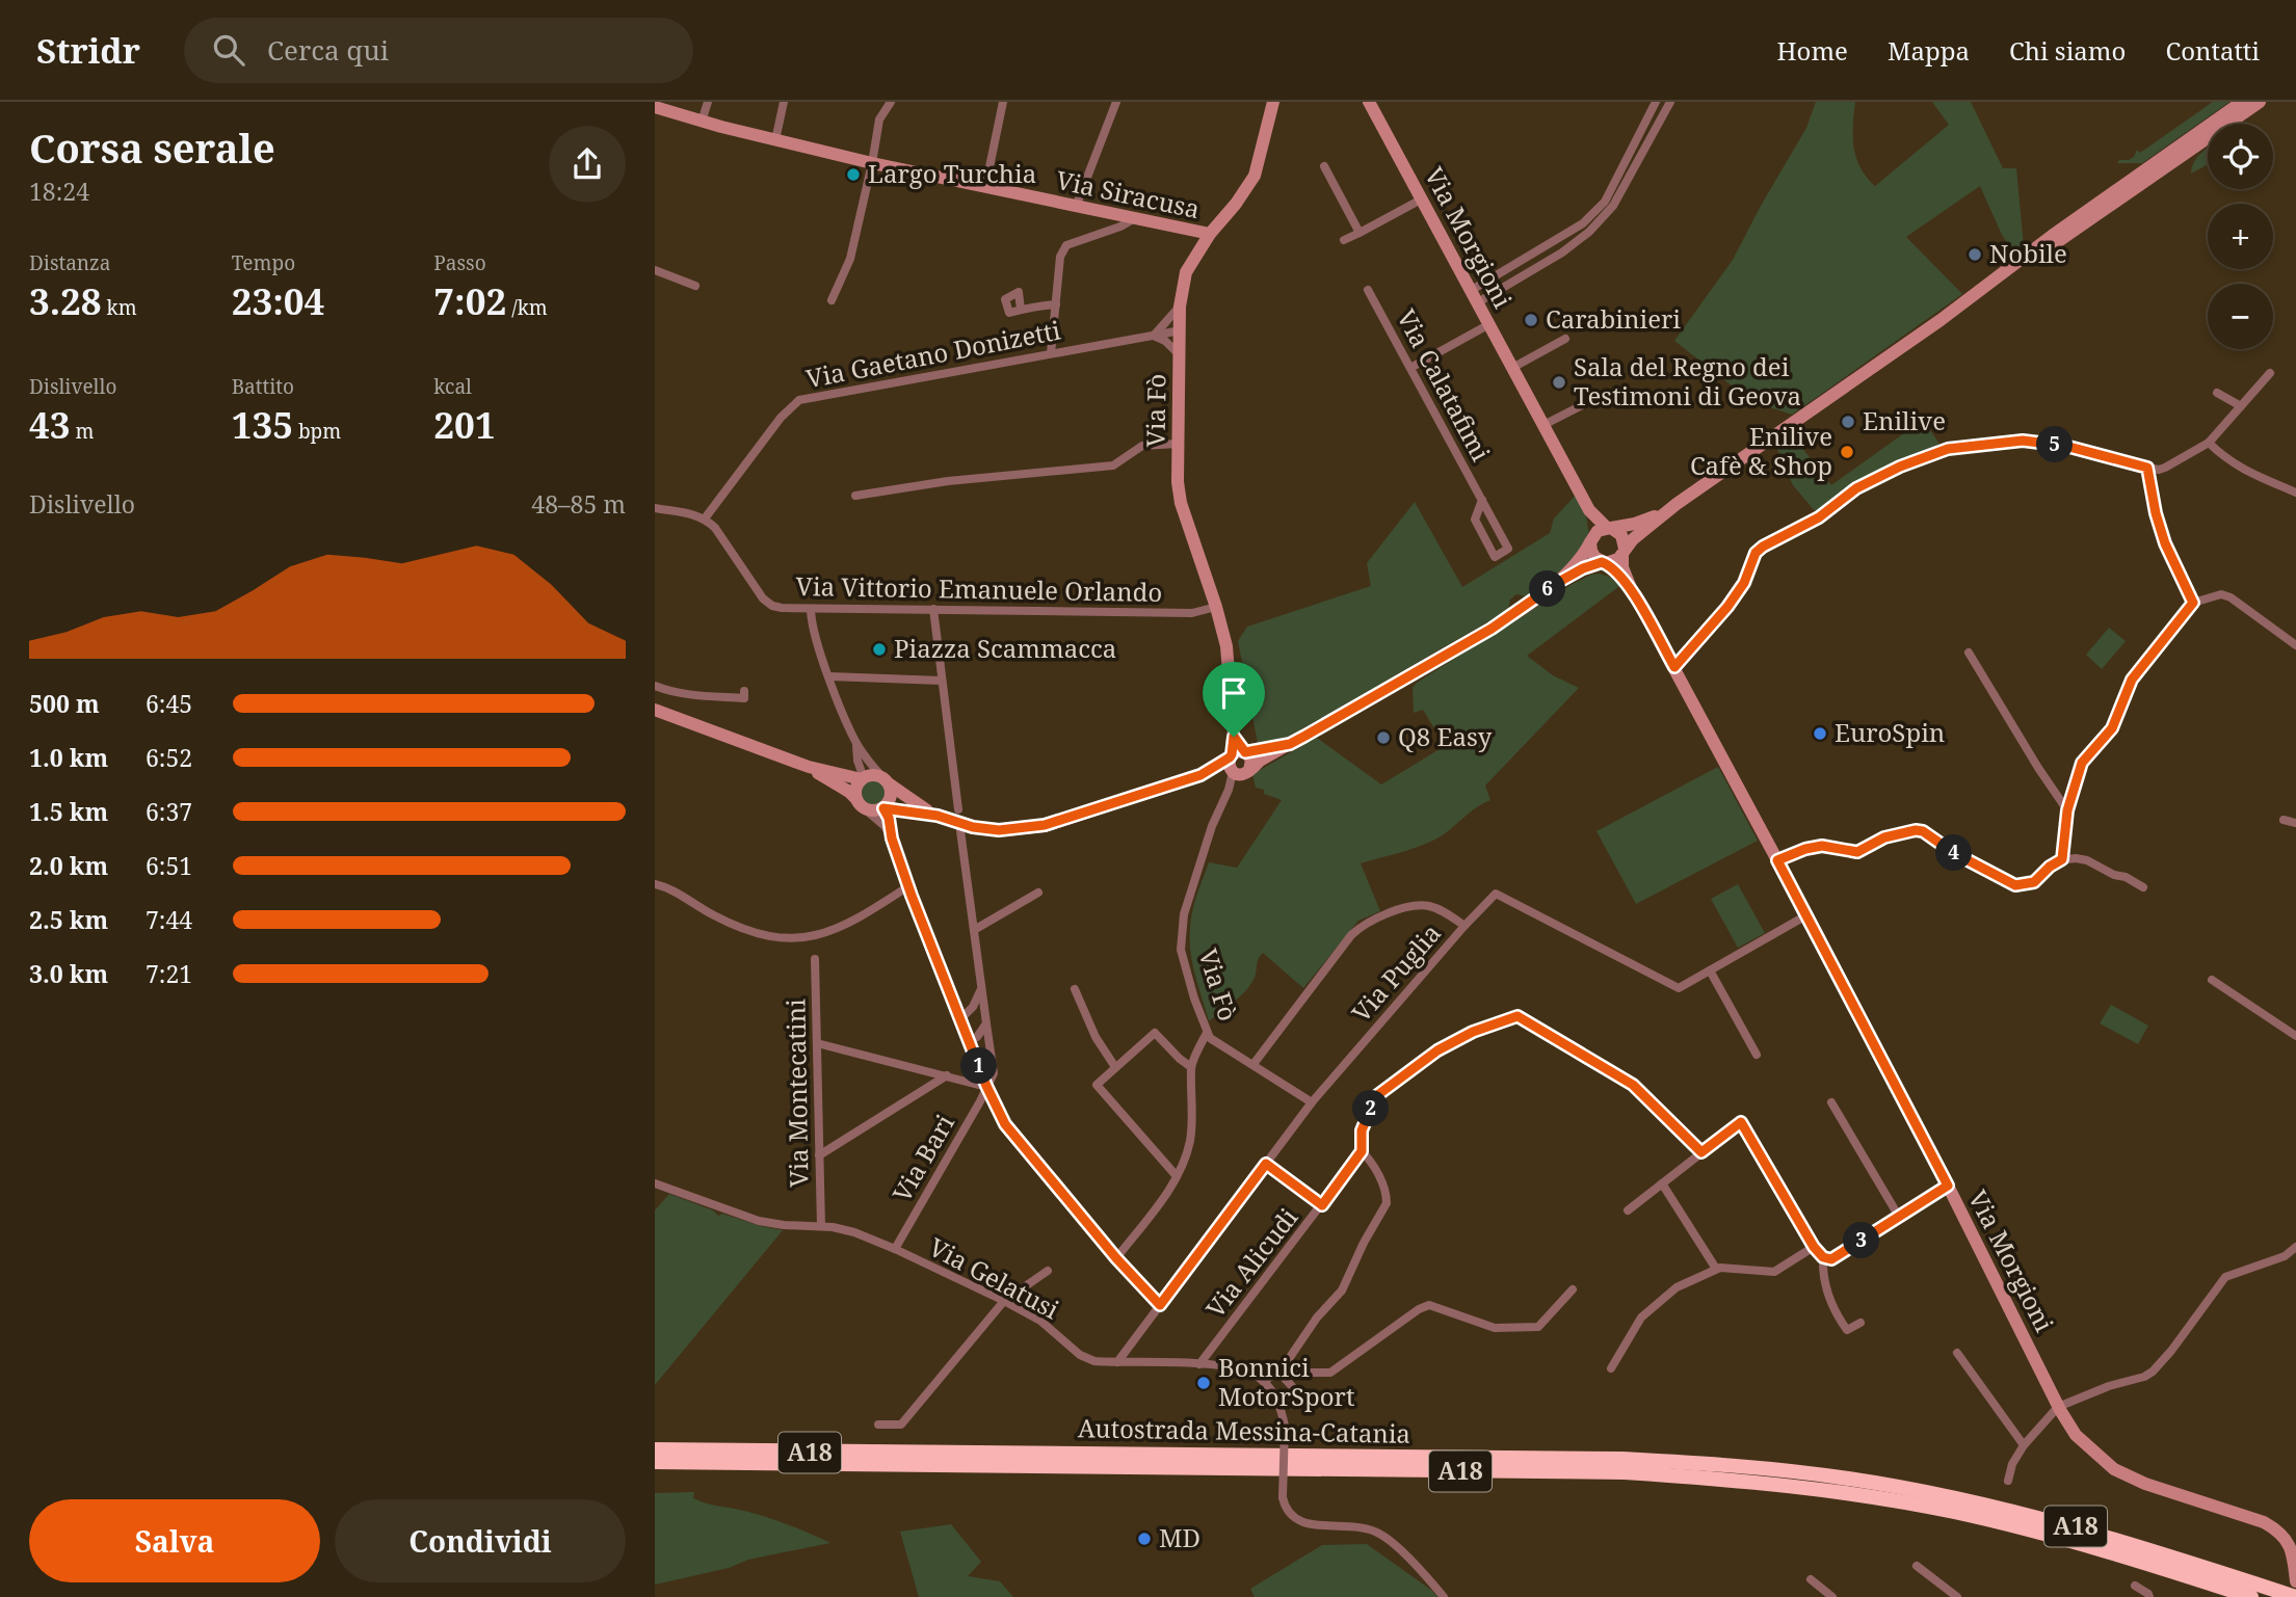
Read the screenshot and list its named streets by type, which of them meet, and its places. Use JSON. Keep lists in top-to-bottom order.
{
  "streets": {
    "highway": ["Autostrada Messina-Catania", "A18"],
    "main road": ["Via Siracusa", "Via Morgioni", "Via Fò"],
    "street": [
      "Via Gaetano Donizetti",
      "Via Calatafimi",
      "Via Vittorio Emanuele Orlando",
      "Via Puglia",
      "Via Montecatini",
      "Via Bari",
      "Via Alicudi",
      "Via Gelatusi"
    ]
  },
  "crossings": [
    ["Via Siracusa", "Via Fò"],
    ["Via Morgioni", "Via Puglia"],
    ["Via Gaetano Donizetti", "Via Fò"],
    ["Via Gaetano Donizetti", "Via Vittorio Emanuele Orlando"],
    ["Via Fò", "Via Vittorio Emanuele Orlando"],
    ["Via Fò", "Via Puglia"],
    ["Via Puglia", "Via Gelatusi"],
    ["Via Montecatini", "Via Gelatusi"],
    ["Via Bari", "Via Gelatusi"],
    ["Via Alicudi", "Via Gelatusi"]
  ],
  "places": [
    "Largo Turchia",
    "Nobile",
    "Carabinieri",
    "Sala del Regno dei Testimoni di Geova",
    "Enilive",
    "Enilive Cafè & Shop",
    "Piazza Scammacca",
    "EuroSpin",
    "Q8 Easy",
    "Bonnici MotorSport",
    "MD"
  ],
  "page": {
    "header": "Stridr",
    "search": "Cerca qui",
    "nav": [
      "Home",
      "Mappa",
      "Chi siamo",
      "Contatti"
    ],
    "heading": ["Corsa serale", "18:24"],
    "map_buttons": ["+", "−"],
    "stats": [
      ["Distanza", "3.28 km"],
      ["Tempo", "23:04"],
      ["Passo", "7:02 /km"],
      ["Dislivello", "43 m"],
      ["Battito", "135 bpm"],
      ["kcal", "201"]
    ],
    "pins": [
      "5",
      "6",
      "4",
      "1",
      "2",
      "3"
    ],
    "chart": ["Dislivello", "48–85 m"],
    "list": [
      {
        "name": "500 m",
        "note": "6:45"
      },
      {
        "name": "1.0 km",
        "note": "6:52"
      },
      {
        "name": "1.5 km",
        "note": "6:37"
      },
      {
        "name": "2.0 km",
        "note": "6:51"
      },
      {
        "name": "2.5 km",
        "note": "7:44"
      },
      {
        "name": "3.0 km",
        "note": "7:21"
      }
    ],
    "buttons": ["Salva", "Condividi"]
  }
}
